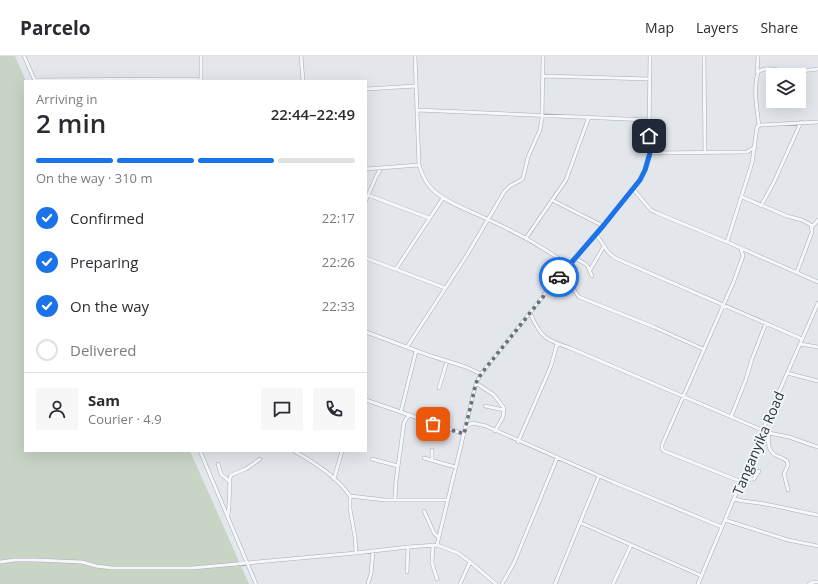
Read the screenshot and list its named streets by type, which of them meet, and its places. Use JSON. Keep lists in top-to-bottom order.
{
  "streets": {
    "street": ["Tanganyika Road"]
  },
  "page": {
    "header": "Parcelo",
    "nav": ["Map", "Layers", "Share"],
    "heading": ["2 min", "Arriving in", "22:44–22:49"],
    "panel": ["Sam", "Courier · 4.9"],
    "bar": "On the way · 310 m",
    "list": [
      ["Confirmed", "22:17"],
      ["Preparing", "22:26"],
      ["On the way", "22:33"],
      "Delivered"
    ]
  }
}
